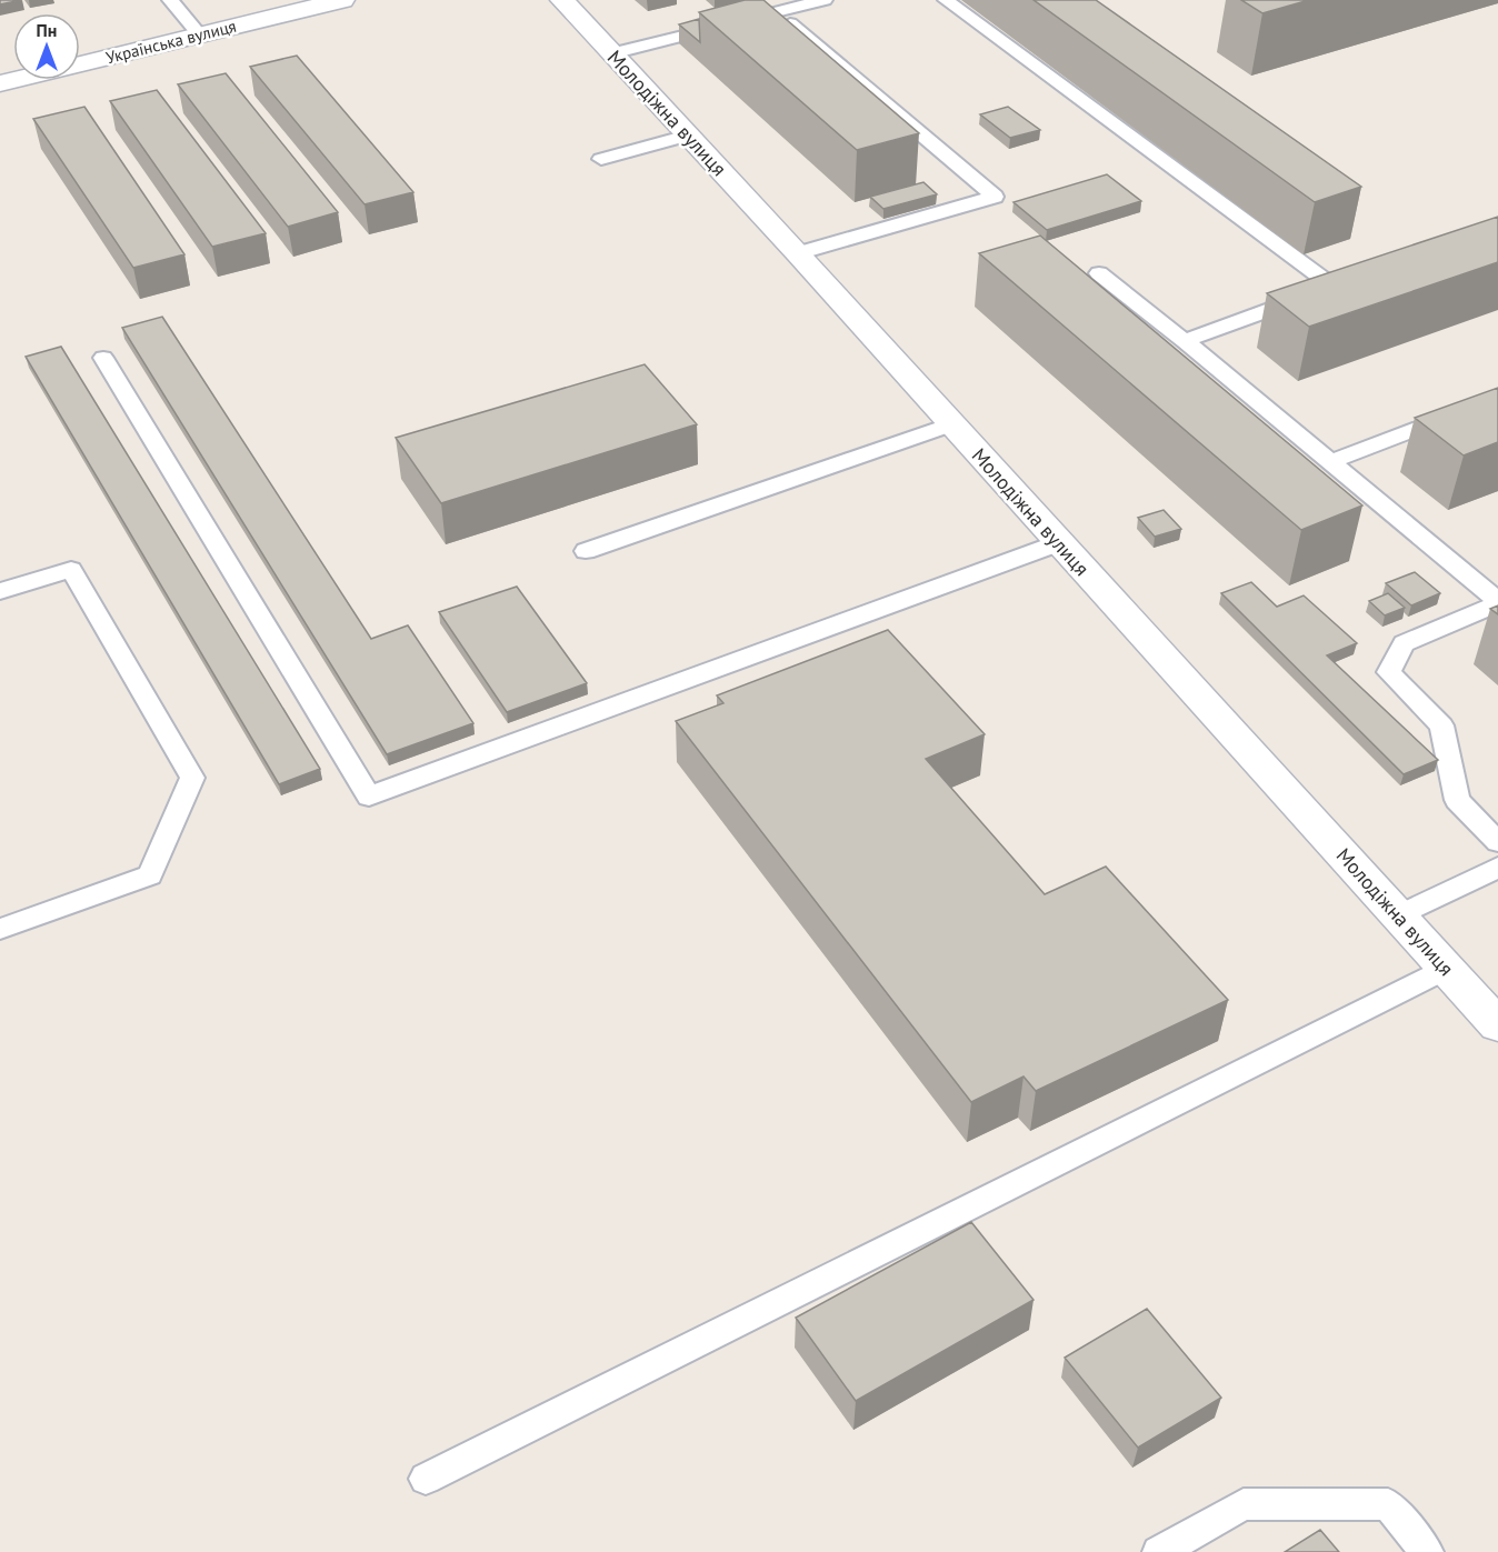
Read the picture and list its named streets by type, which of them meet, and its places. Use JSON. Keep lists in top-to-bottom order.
{
  "streets": {
    "street": ["Українська вулиця", "Молодіжна вулиця"]
  },
  "north": "top"
}
